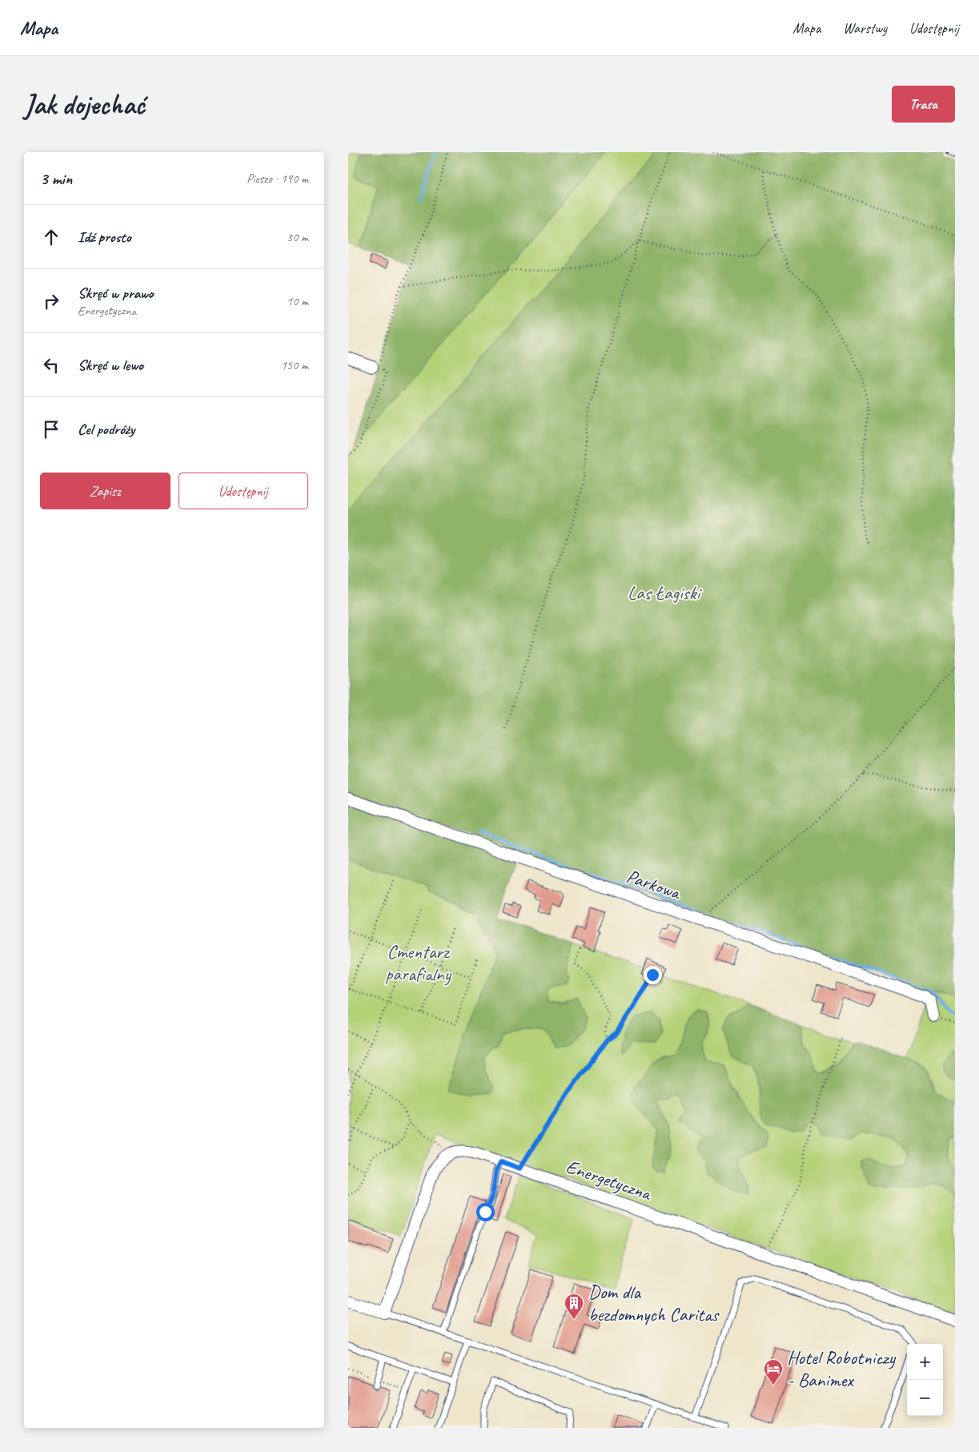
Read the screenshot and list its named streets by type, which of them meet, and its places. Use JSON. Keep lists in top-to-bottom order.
{
  "streets": {
    "street": ["Parkowa", "Energetyczna"]
  },
  "parks": ["Las Łagiski", "Cmentarz parafialny"],
  "places": {
    "building": ["Dom dla bezdomnych Caritas"],
    "hotel": ["Hotel Robotniczy - Banimex"]
  },
  "page": {
    "header": "Mapa",
    "nav": ["Mapa", "Warstwy", "Udostępnij"],
    "buttons": [
      "Trasa",
      ["Zapisz", "Udostępnij"]
    ],
    "title": "Jak dojechać",
    "heading": ["3 min", "Pieszo · 190 m"],
    "list": [
      ["Idź prosto", "30 m"],
      ["Skręć w prawo", "Energetyczna", "10 m"],
      ["Skręć w lewo", "150 m"],
      "Cel podróży"
    ],
    "map_buttons": ["+", "−"]
  }
}
